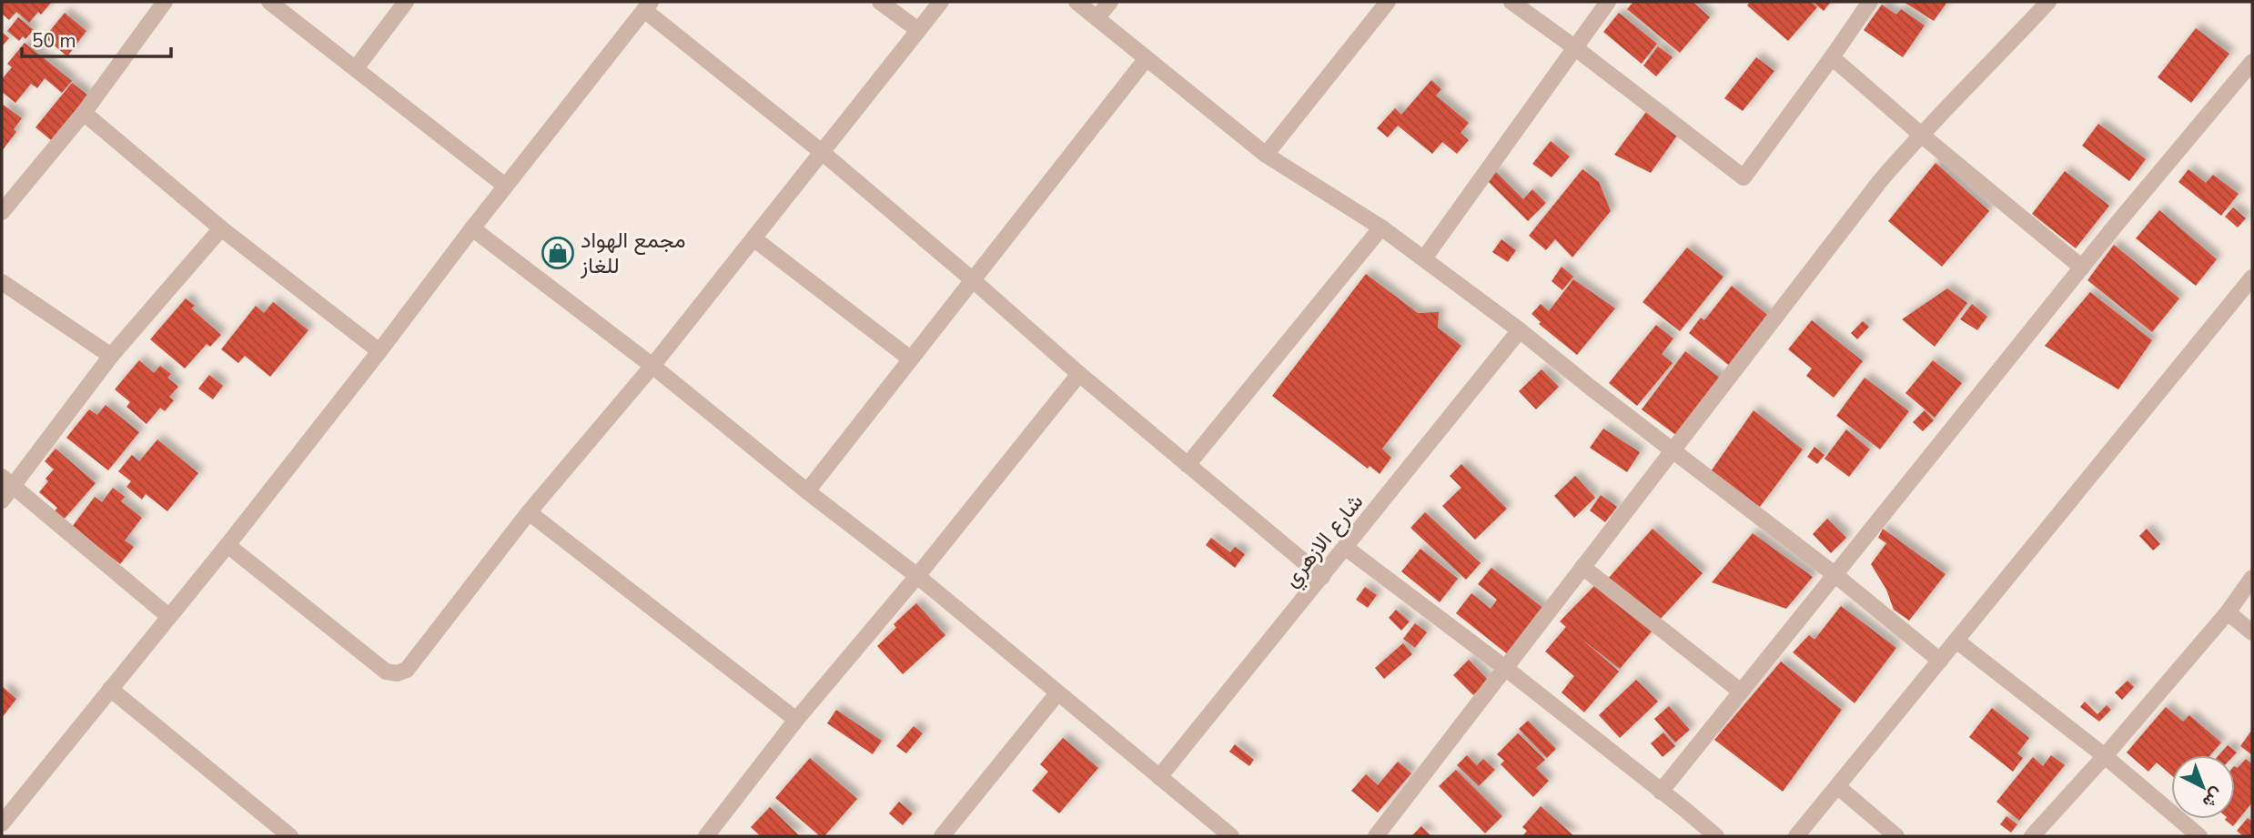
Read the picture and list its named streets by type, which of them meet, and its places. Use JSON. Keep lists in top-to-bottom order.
{
  "streets": {
    "street": ["شارع الازهري"]
  },
  "places": {
    "shop": ["مجمع الهواد للغاز"]
  },
  "scale_bar": "50 m",
  "north": "bottom right"
}
